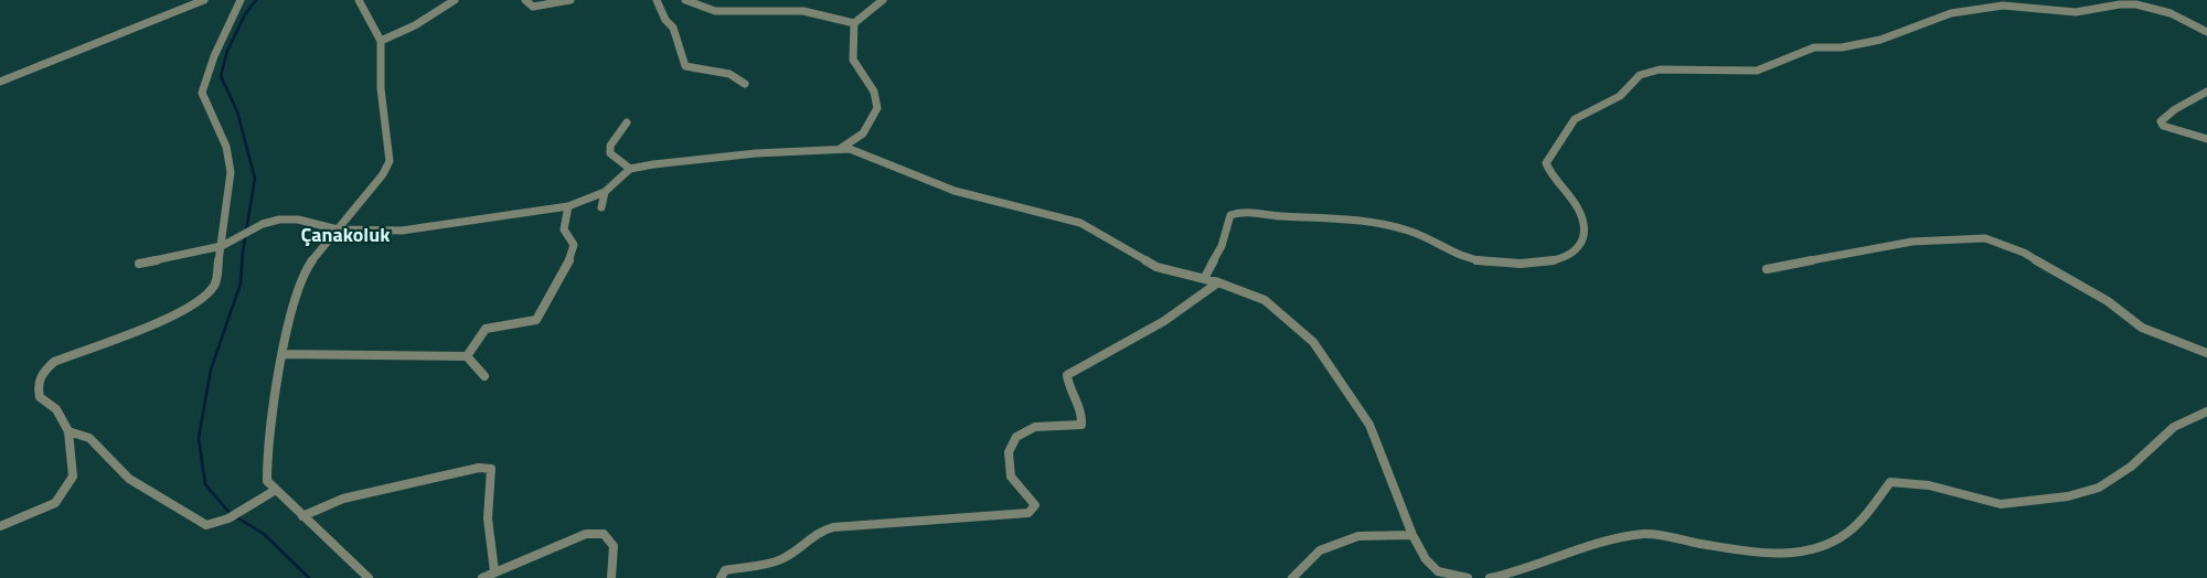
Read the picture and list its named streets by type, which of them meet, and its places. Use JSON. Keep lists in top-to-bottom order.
{
  "districts": ["Çanakoluk"]
}
